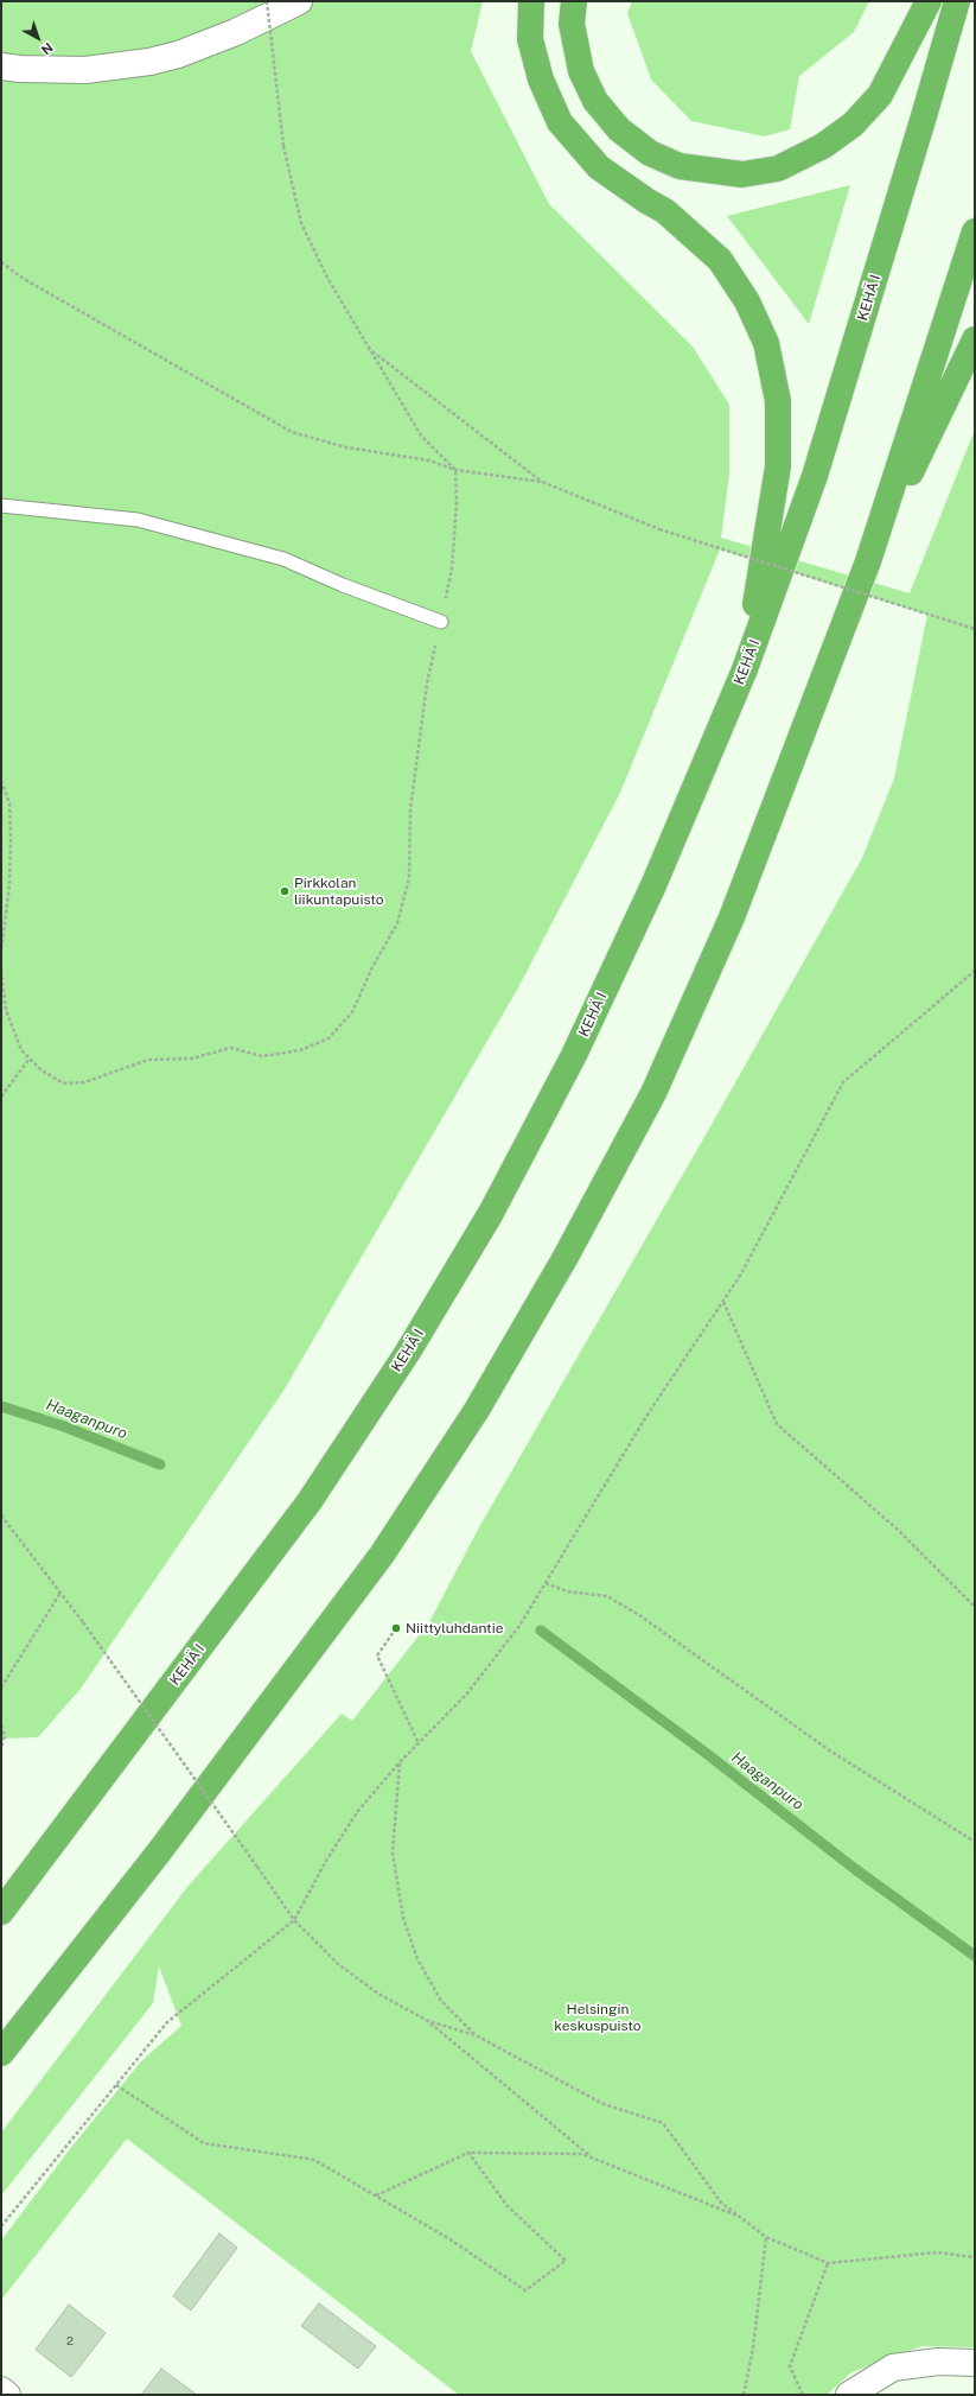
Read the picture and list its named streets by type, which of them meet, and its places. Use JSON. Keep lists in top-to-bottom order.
{
  "streets": {
    "highway": ["KEHÄ I"]
  },
  "water": ["Haaganpuro"],
  "parks": ["Helsingin keskuspuisto"],
  "places": ["Pirkkolan liikuntapuisto", "Niittyluhdantie"],
  "house_numbers": ["2"],
  "north": "bottom right"
}
